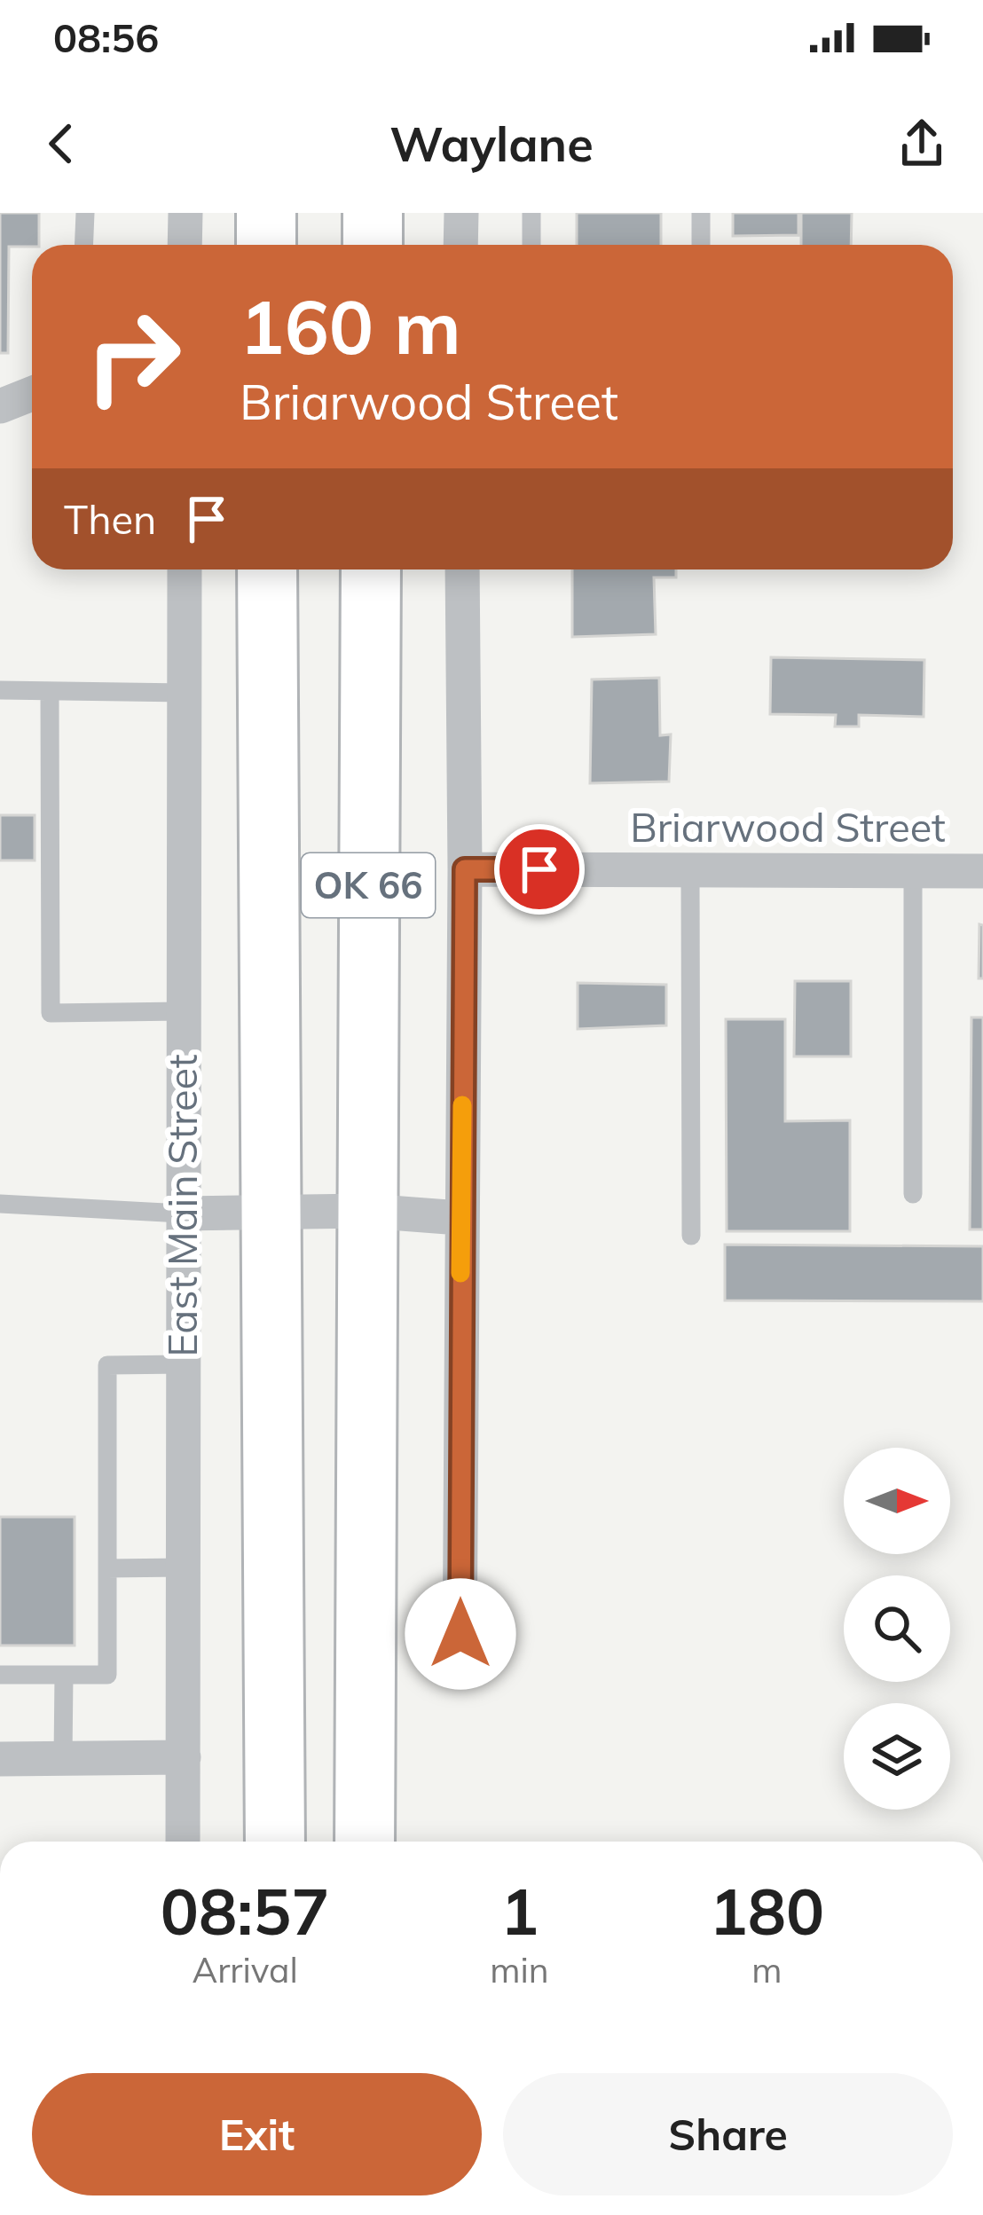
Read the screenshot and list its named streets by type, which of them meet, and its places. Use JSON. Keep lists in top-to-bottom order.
{
  "streets": {
    "highway": ["OK 66"],
    "street": ["Briarwood Street", "East Main Street"]
  },
  "north": "right",
  "page": {
    "status": "08:56",
    "header": "Waylane",
    "turn": ["160 m", "Briarwood Street"],
    "then": "Then",
    "eta": [
      "08:57",
      "Arrival",
      "1",
      "min",
      "180",
      "m"
    ],
    "buttons": ["Exit", "Share"]
  }
}
